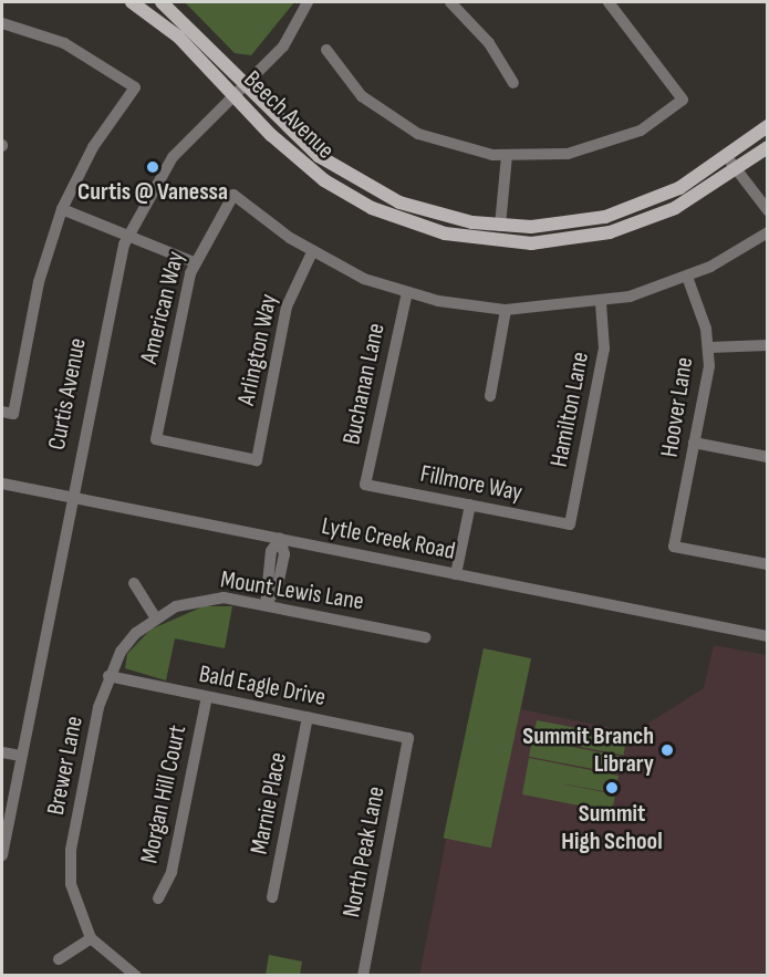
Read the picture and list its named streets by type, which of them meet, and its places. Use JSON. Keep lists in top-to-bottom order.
{
  "streets": {
    "main road": ["Beech Avenue"],
    "street": [
      "American Way",
      "Arlington Way",
      "Buchanan Lane",
      "Curtis Avenue",
      "Hoover Lane",
      "Hamilton Lane",
      "Fillmore Way",
      "Lytle Creek Road",
      "Mount Lewis Lane",
      "Bald Eagle Drive",
      "Brewer Lane",
      "Morgan Hill Court",
      "Marnie Place",
      "North Peak Lane"
    ]
  },
  "crossings": [
    ["Beech Avenue", "Curtis Avenue"],
    ["American Way", "Arlington Way"],
    ["Buchanan Lane", "Fillmore Way"],
    ["Curtis Avenue", "Lytle Creek Road"],
    ["Hamilton Lane", "Fillmore Way"],
    ["Mount Lewis Lane", "Brewer Lane"],
    ["Bald Eagle Drive", "Brewer Lane"],
    ["Bald Eagle Drive", "Morgan Hill Court"],
    ["Bald Eagle Drive", "Marnie Place"],
    ["Bald Eagle Drive", "North Peak Lane"]
  ],
  "places": ["Curtis @ Vanessa", "Summit Branch Library", "Summit High School"]
}
